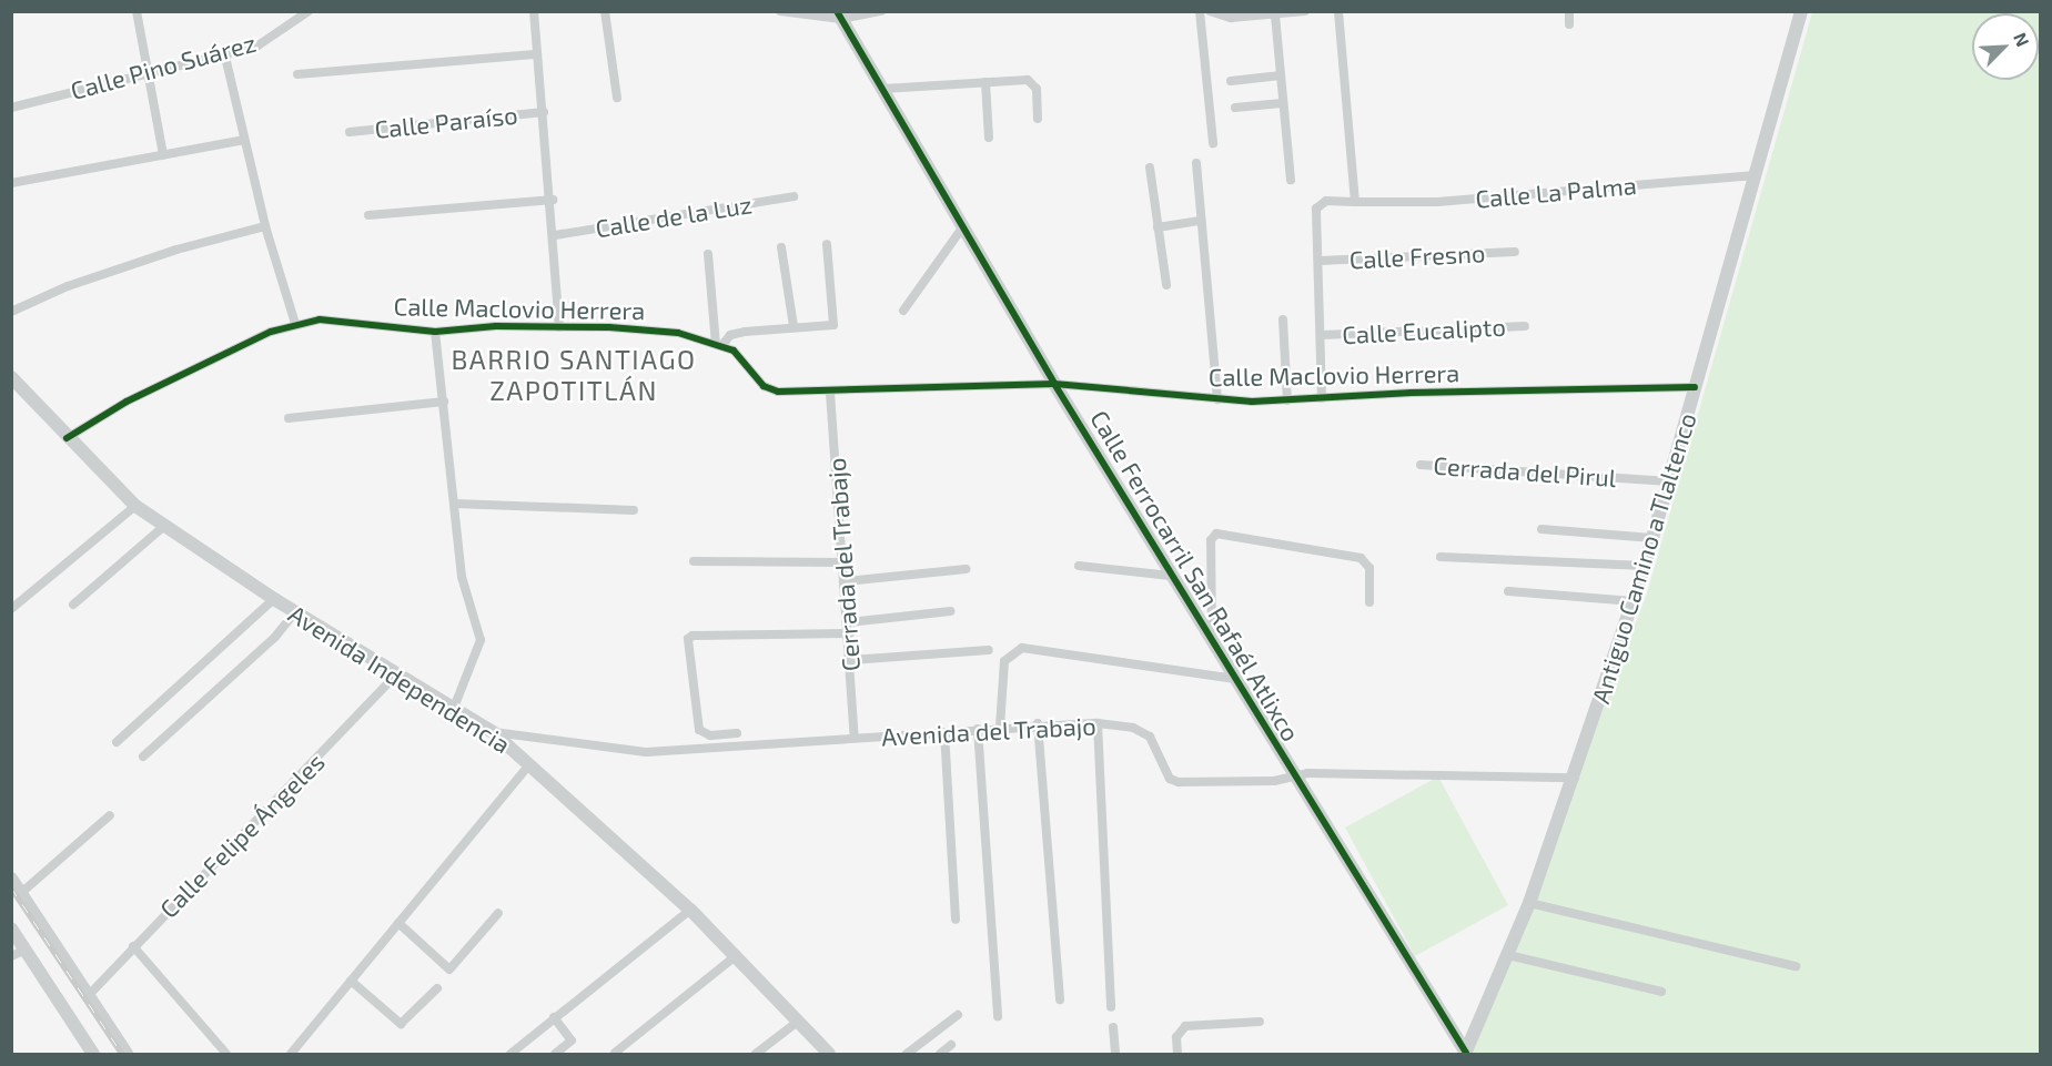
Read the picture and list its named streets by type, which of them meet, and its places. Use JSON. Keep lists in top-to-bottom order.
{
  "streets": {
    "street": [
      "Calle Pino Suárez",
      "Calle Paraíso",
      "Calle La Palma",
      "Calle de la Luz",
      "Calle Fresno",
      "Calle Maclovio Herrera",
      "Calle Eucalipto",
      "Cerrada del Pirul",
      "Antiguo Camino a Tlaltenco",
      "Cerrada del Trabajo",
      "Calle Ferrocarril San Rafaél Atlixco",
      "Avenida Independencia",
      "Avenida del Trabajo",
      "Calle Felipe Ángeles"
    ]
  },
  "crossings": [
    ["Calle La Palma", "Calle Fresno"],
    ["Calle La Palma", "Antiguo Camino a Tlaltenco"],
    ["Calle Maclovio Herrera", "Antiguo Camino a Tlaltenco"],
    ["Calle Maclovio Herrera", "Cerrada del Trabajo"],
    ["Calle Maclovio Herrera", "Calle Ferrocarril San Rafaél Atlixco"],
    ["Calle Maclovio Herrera", "Avenida Independencia"],
    ["Cerrada del Pirul", "Antiguo Camino a Tlaltenco"],
    ["Antiguo Camino a Tlaltenco", "Calle Ferrocarril San Rafaél Atlixco"],
    ["Antiguo Camino a Tlaltenco", "Avenida del Trabajo"],
    ["Cerrada del Trabajo", "Avenida del Trabajo"],
    ["Calle Ferrocarril San Rafaél Atlixco", "Avenida del Trabajo"],
    ["Avenida Independencia", "Avenida del Trabajo"],
    ["Avenida Independencia", "Calle Felipe Ángeles"]
  ],
  "districts": ["BARRIO SANTIAGO ZAPOTITLÁN"],
  "north": "top right"
}
